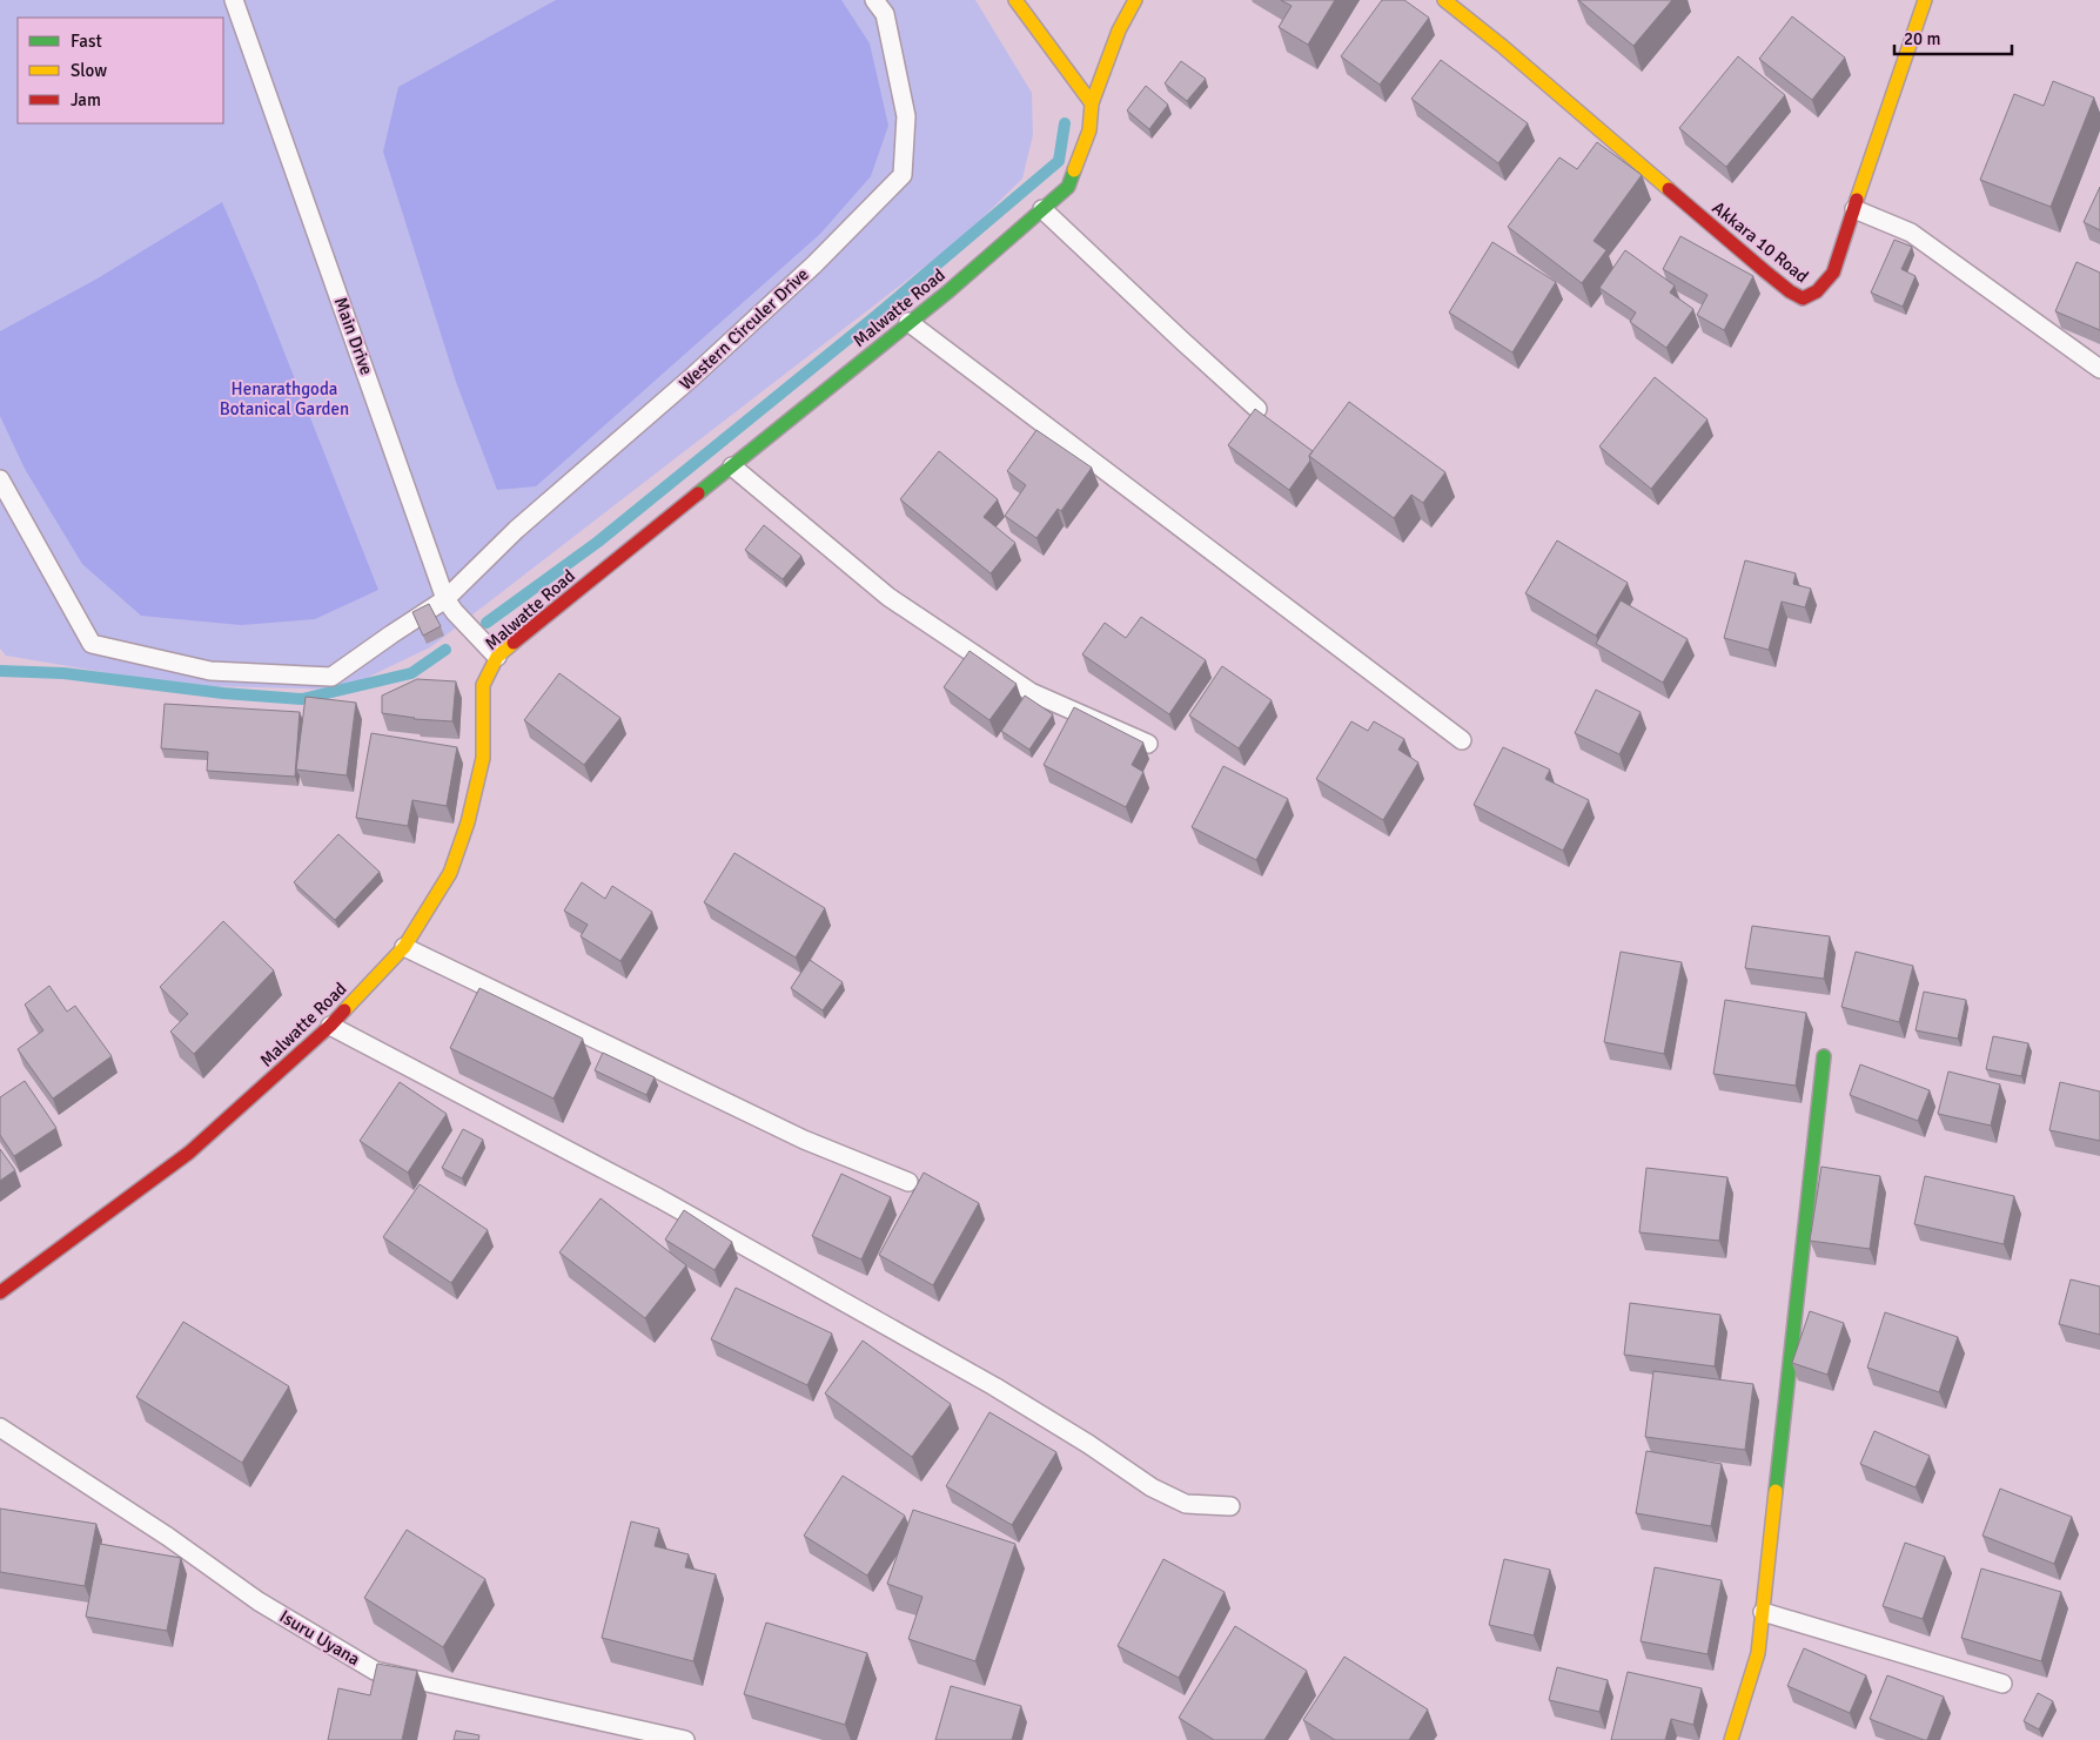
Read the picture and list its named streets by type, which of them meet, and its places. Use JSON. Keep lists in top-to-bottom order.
{
  "streets": {
    "street": ["Akkara 10 Road", "Malwatte Road"],
    "lane": ["Western Circuler Drive", "Main Drive", "Isuru Uyana"]
  },
  "crossings": [
    ["Malwatte Road", "Main Drive"],
    ["Western Circuler Drive", "Main Drive"]
  ],
  "parks": ["Henarathgoda Botanical Garden"],
  "legend": ["Fast", "Slow", "Jam"],
  "scale_bar": "20 m"
}
